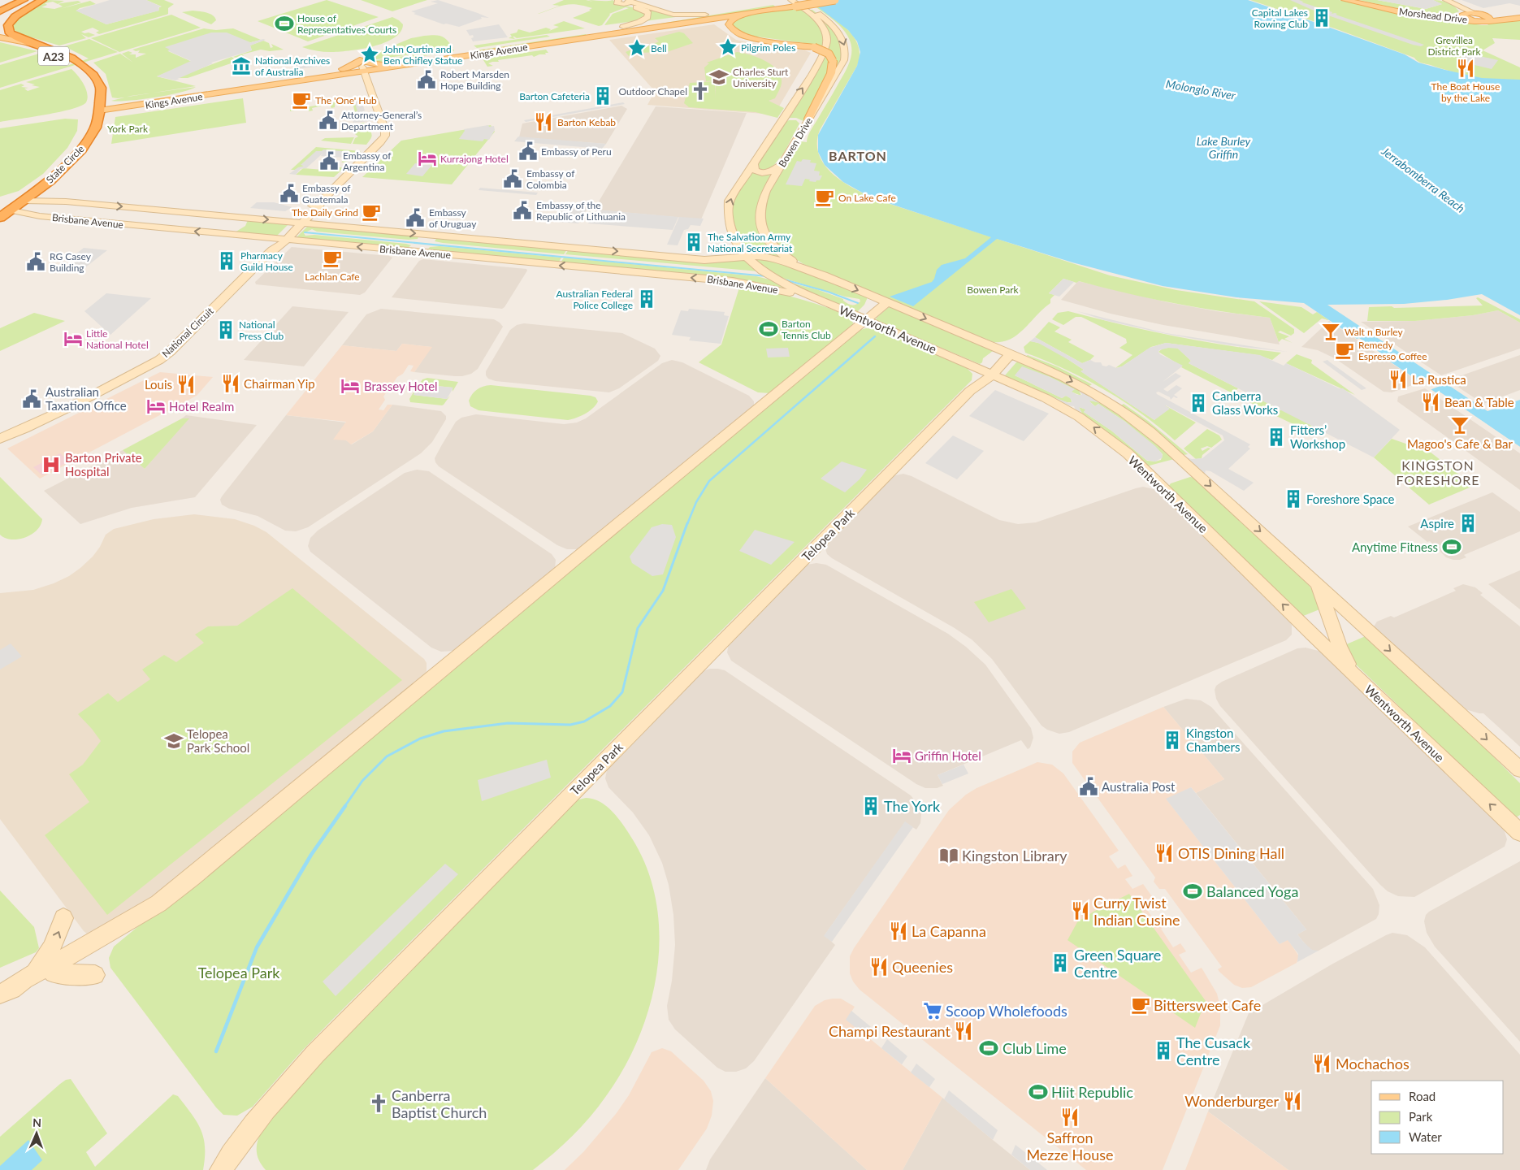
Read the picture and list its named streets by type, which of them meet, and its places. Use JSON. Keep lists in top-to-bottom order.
{
  "streets": {
    "highway": ["A23", "State Circle"],
    "main road": [
      "Morshead Drive",
      "Kings Avenue",
      "Bowen Drive",
      "Brisbane Avenue",
      "Wentworth Avenue",
      "National Circuit",
      "Telopea Park"
    ]
  },
  "crossings": [
    ["Kings Avenue", "Bowen Drive"],
    ["Kings Avenue", "State Circle"],
    ["Bowen Drive", "Wentworth Avenue"],
    ["State Circle", "Brisbane Avenue"],
    ["Brisbane Avenue", "Wentworth Avenue"],
    ["Brisbane Avenue", "National Circuit"],
    ["Wentworth Avenue", "Telopea Park"]
  ],
  "districts": ["BARTON", "KINGSTON FORESHORE"],
  "water": ["Molonglo River", "Lake Burley Griffin", "Jerrabomberra Reach"],
  "parks": [
    "Grevillea District Park",
    "York Park",
    "Bowen Park",
    "Telopea Park"
  ],
  "places": {
    "building": [
      "Capital Lakes Rowing Club",
      "Barton Cafeteria",
      "The Salvation Army National Secretariat",
      "Pharmacy Guild House",
      "Australian Federal Police College",
      "National Press Club",
      "Canberra Glass Works",
      "Fitters’ Workshop",
      "Foreshore Space",
      "Aspire",
      "Kingston Chambers",
      "The York",
      "Green Square Centre",
      "The Cusack Centre"
    ],
    "sports": [
      "House of Representatives Courts",
      "Barton Tennis Club",
      "Anytime Fitness",
      "Balanced Yoga",
      "Club Lime",
      "Hiit Republic"
    ],
    "place": ["Pilgrim Poles", "Bell", "John Curtin and Ben Chifley Statue"],
    "museum": ["National Archives of Australia"],
    "restaurant": [
      "The Boat House by the Lake",
      "Barton Kebab",
      "La Rustica",
      "Chairman Yip",
      "Louis",
      "Bean & Table",
      "OTIS Dining Hall",
      "Curry Twist Indian Cusine",
      "La Capanna",
      "Queenies",
      "Champi Restaurant",
      "Mochachos",
      "Wonderburger",
      "Saffron Mezze House"
    ],
    "school or university": ["Charles Sturt University", "Telopea Park School"],
    "public building": [
      "Robert Marsden Hope Building",
      "Attorney-General’s Department",
      "Embassy of Peru",
      "Embassy of Argentina",
      "Embassy of Colombia",
      "Embassy of Guatemala",
      "Embassy of the Republic of Lithuania",
      "Embassy of Uruguay",
      "RG Casey Building",
      "Australian Taxation Office",
      "Australia Post"
    ],
    "church": ["Outdoor Chapel", "Canberra Baptist Church"],
    "cafe": [
      "The 'One' Hub",
      "On Lake Cafe",
      "The Daily Grind",
      "Lachlan Cafe",
      "Remedy Espresso Coffee",
      "Bittersweet Cafe"
    ],
    "hotel": [
      "Kurrajong Hotel",
      "Little National Hotel",
      "Brassey Hotel",
      "Hotel Realm",
      "Griffin Hotel"
    ],
    "bar": ["Walt n Burley", "Magoo's Cafe & Bar"],
    "hospital": ["Barton Private Hospital"],
    "library": ["Kingston Library"],
    "supermarket": ["Scoop Wholefoods"]
  },
  "legend": ["Road", "Park", "Water"],
  "north": "top"
}
